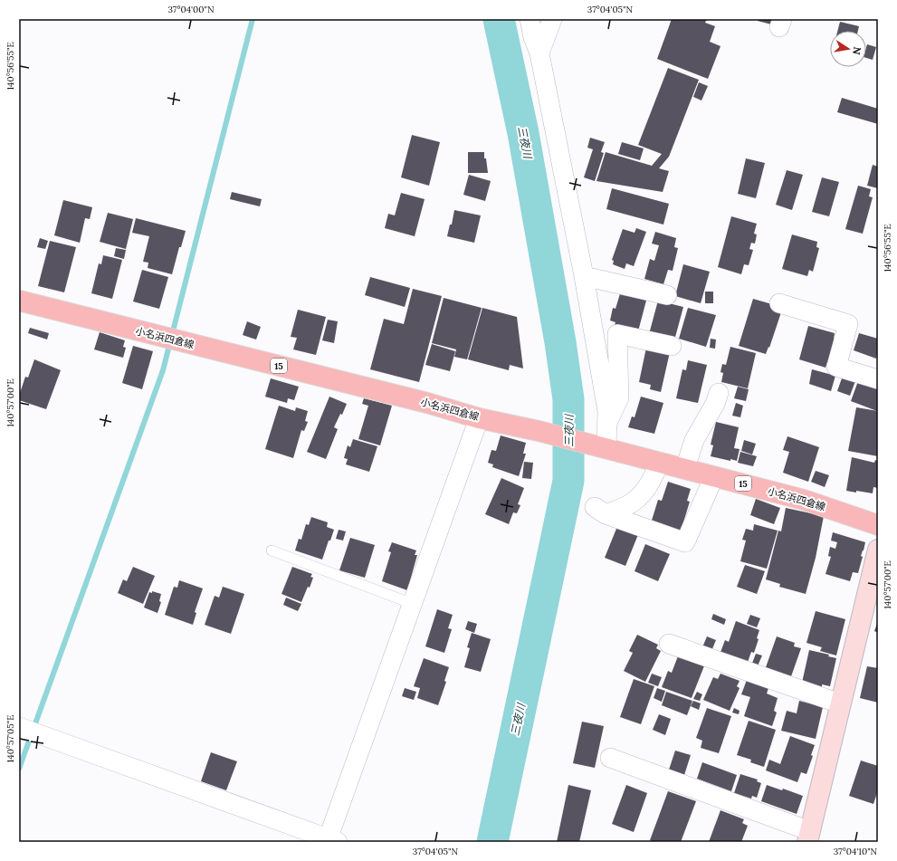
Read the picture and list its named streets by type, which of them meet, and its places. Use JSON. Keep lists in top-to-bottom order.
{
  "streets": {
    "main road": ["小名浜四倉線", "15"]
  },
  "water": ["三夜川"],
  "north": "right",
  "coordinates": [
    "37°04'00\"N",
    "37°04'05\"N",
    "140°56'55\"E",
    "140°57'00\"E",
    "140°57'05\"E",
    "37°04'10\"N"
  ]
}
